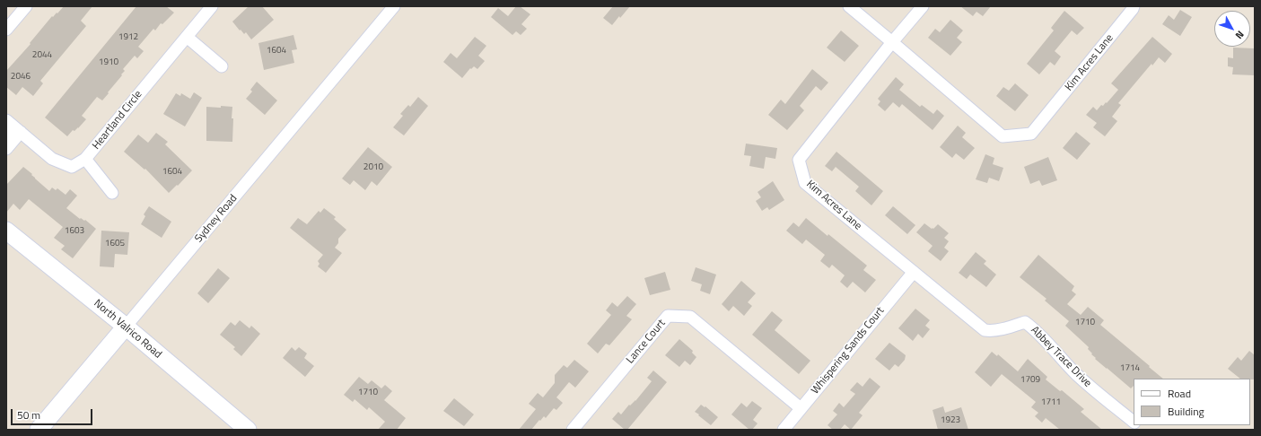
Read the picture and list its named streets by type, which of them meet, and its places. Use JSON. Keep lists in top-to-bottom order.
{
  "streets": {
    "street": [
      "Kim Acres Lane",
      "Heartland Circle",
      "Sydney Road",
      "North Valrico Road",
      "Lance Court",
      "Whispering Sands Court",
      "Abbey Trace Drive"
    ]
  },
  "crossings": [
    ["Kim Acres Lane", "Whispering Sands Court"],
    ["Kim Acres Lane", "Abbey Trace Drive"],
    ["Sydney Road", "North Valrico Road"],
    ["Lance Court", "Whispering Sands Court"]
  ],
  "house_numbers": [
    "1912",
    "1604",
    "2044",
    "1910",
    "2046",
    "2010",
    "1604",
    "1603",
    "1605",
    "1710",
    "1714",
    "1709",
    "1710",
    "1711",
    "1923"
  ],
  "legend": ["Road", "Building"],
  "scale_bar": "50 m",
  "north": "bottom right"
}
